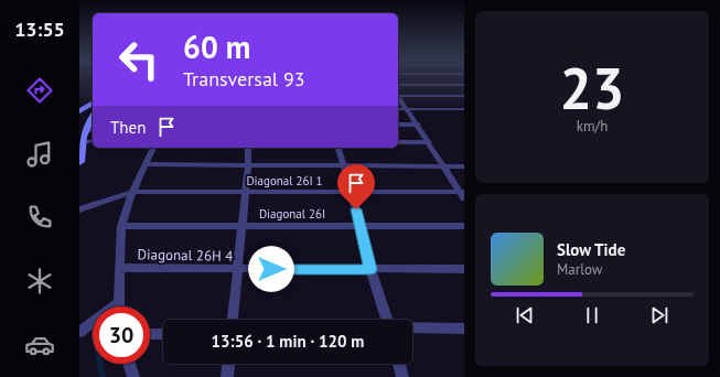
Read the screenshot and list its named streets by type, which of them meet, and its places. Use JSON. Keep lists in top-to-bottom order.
{
  "streets": {
    "street": ["Diagonal 26I 1", "Diagonal 26I", "Diagonal 26H 4"]
  },
  "page": {
    "tabs": "13:55",
    "tile": ["23", "km/h"],
    "turn": ["60 m", "Transversal 93"],
    "then": "Then",
    "song": ["Slow Tide", "Marlow"],
    "limit": "30",
    "trip": "13:56 · 1 min · 120 m"
  }
}
